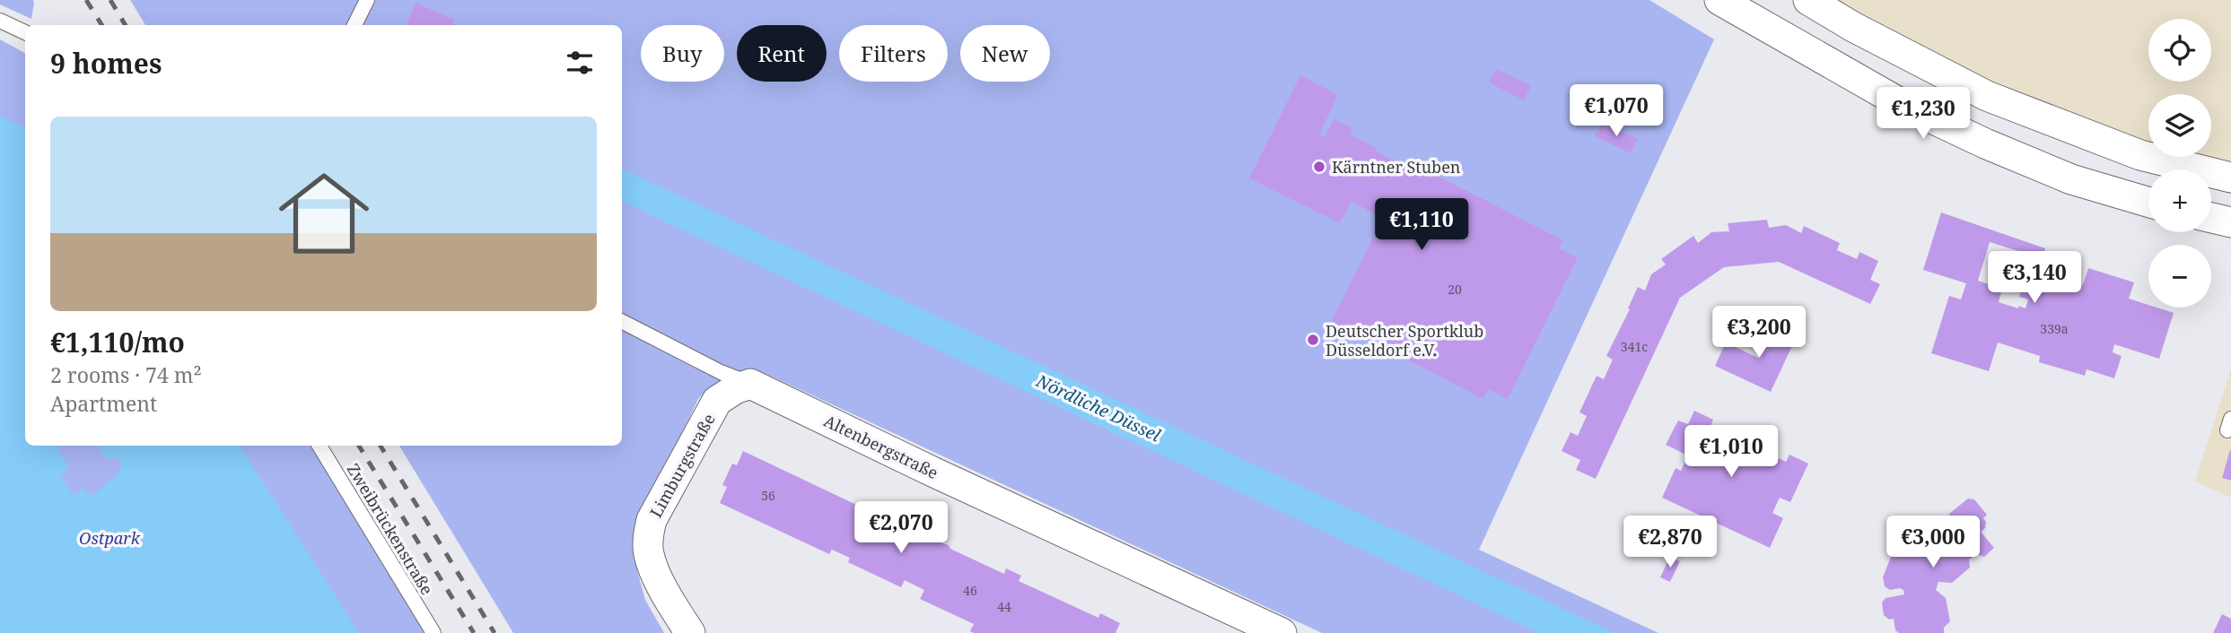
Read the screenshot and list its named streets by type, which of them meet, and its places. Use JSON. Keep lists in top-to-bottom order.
{
  "streets": {
    "street": ["Altenbergstraße", "Limburgstraße"],
    "lane": ["Zweibrückenstraße"]
  },
  "crossings": [
    ["Altenbergstraße", "Limburgstraße"]
  ],
  "water": ["Nördliche Düssel"],
  "parks": ["Ostpark"],
  "places": ["Kärntner Stuben", "Deutscher Sportklub Düsseldorf e.V."],
  "house_numbers": [
    "20",
    "339a",
    "341c",
    "56",
    "46",
    "44"
  ],
  "page": {
    "map_buttons": ["+", "−"],
    "chip": [
      "Buy",
      "Rent",
      "Filters",
      "New"
    ],
    "heading": "9 homes",
    "price": [
      "€1,070",
      "€1,230",
      "€1,110",
      "€3,140",
      "€3,200",
      "€1,010",
      "€2,070",
      "€2,870",
      "€3,000"
    ],
    "list": [
      {
        "name": "€1,110/mo",
        "note": "2 rooms · 74 m² · Apartment"
      }
    ]
  }
}
